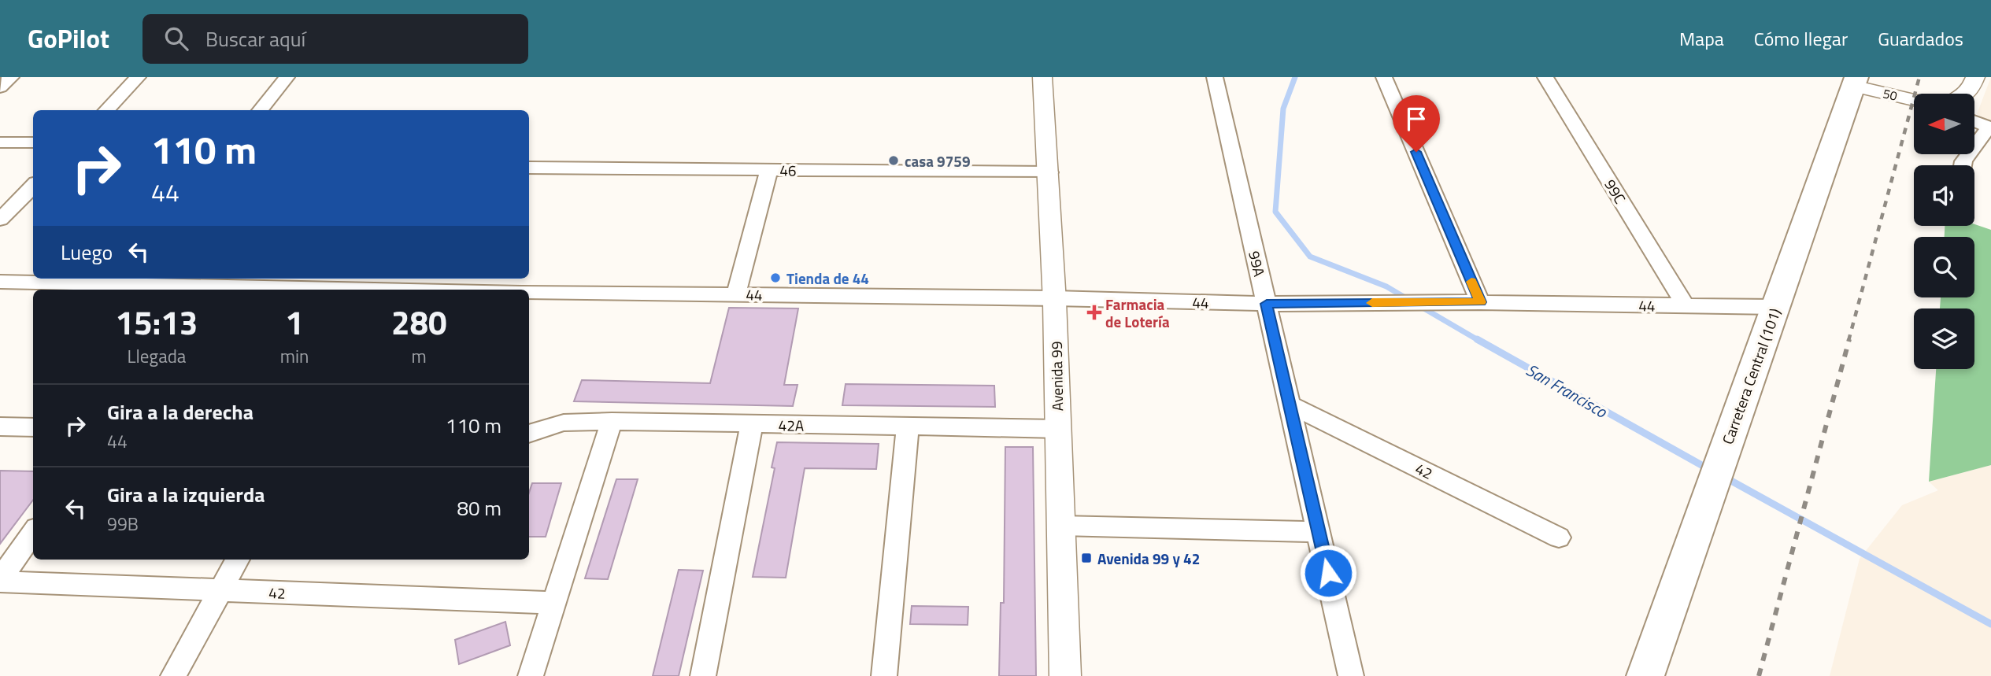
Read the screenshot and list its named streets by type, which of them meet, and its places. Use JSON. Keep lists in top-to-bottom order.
{
  "streets": {
    "main road": ["Carretera Central (101)"],
    "street": [
      "50",
      "46",
      "99C",
      "99A",
      "44",
      "Avenida 99",
      "42A",
      "42"
    ]
  },
  "crossings": [
    ["50", "Carretera Central (101)"],
    ["46", "Avenida 99"],
    ["99C", "44"],
    ["99A", "44"],
    ["99A", "42"],
    ["44", "Avenida 99"],
    ["44", "Carretera Central (101)"],
    ["Avenida 99", "42A"]
  ],
  "water": ["San Francisco"],
  "places": {
    "other": ["casa 9759", "Tienda de 44"],
    "health": ["Farmacia de Lotería"],
    "transit": ["Avenida 99 y 42"]
  },
  "north": "left",
  "page": {
    "header": "GoPilot",
    "search": "Buscar aquí",
    "nav": ["Mapa", "Cómo llegar", "Guardados"],
    "turn": ["110 m", "44"],
    "then": "Luego",
    "eta": [
      "15:13",
      "Llegada",
      "1",
      "min",
      "280",
      "m"
    ],
    "list": [
      {
        "name": "Gira a la derecha",
        "note": "44",
        "value": "110 m"
      },
      {
        "name": "Gira a la izquierda",
        "note": "99B",
        "value": "80 m"
      }
    ]
  }
}
